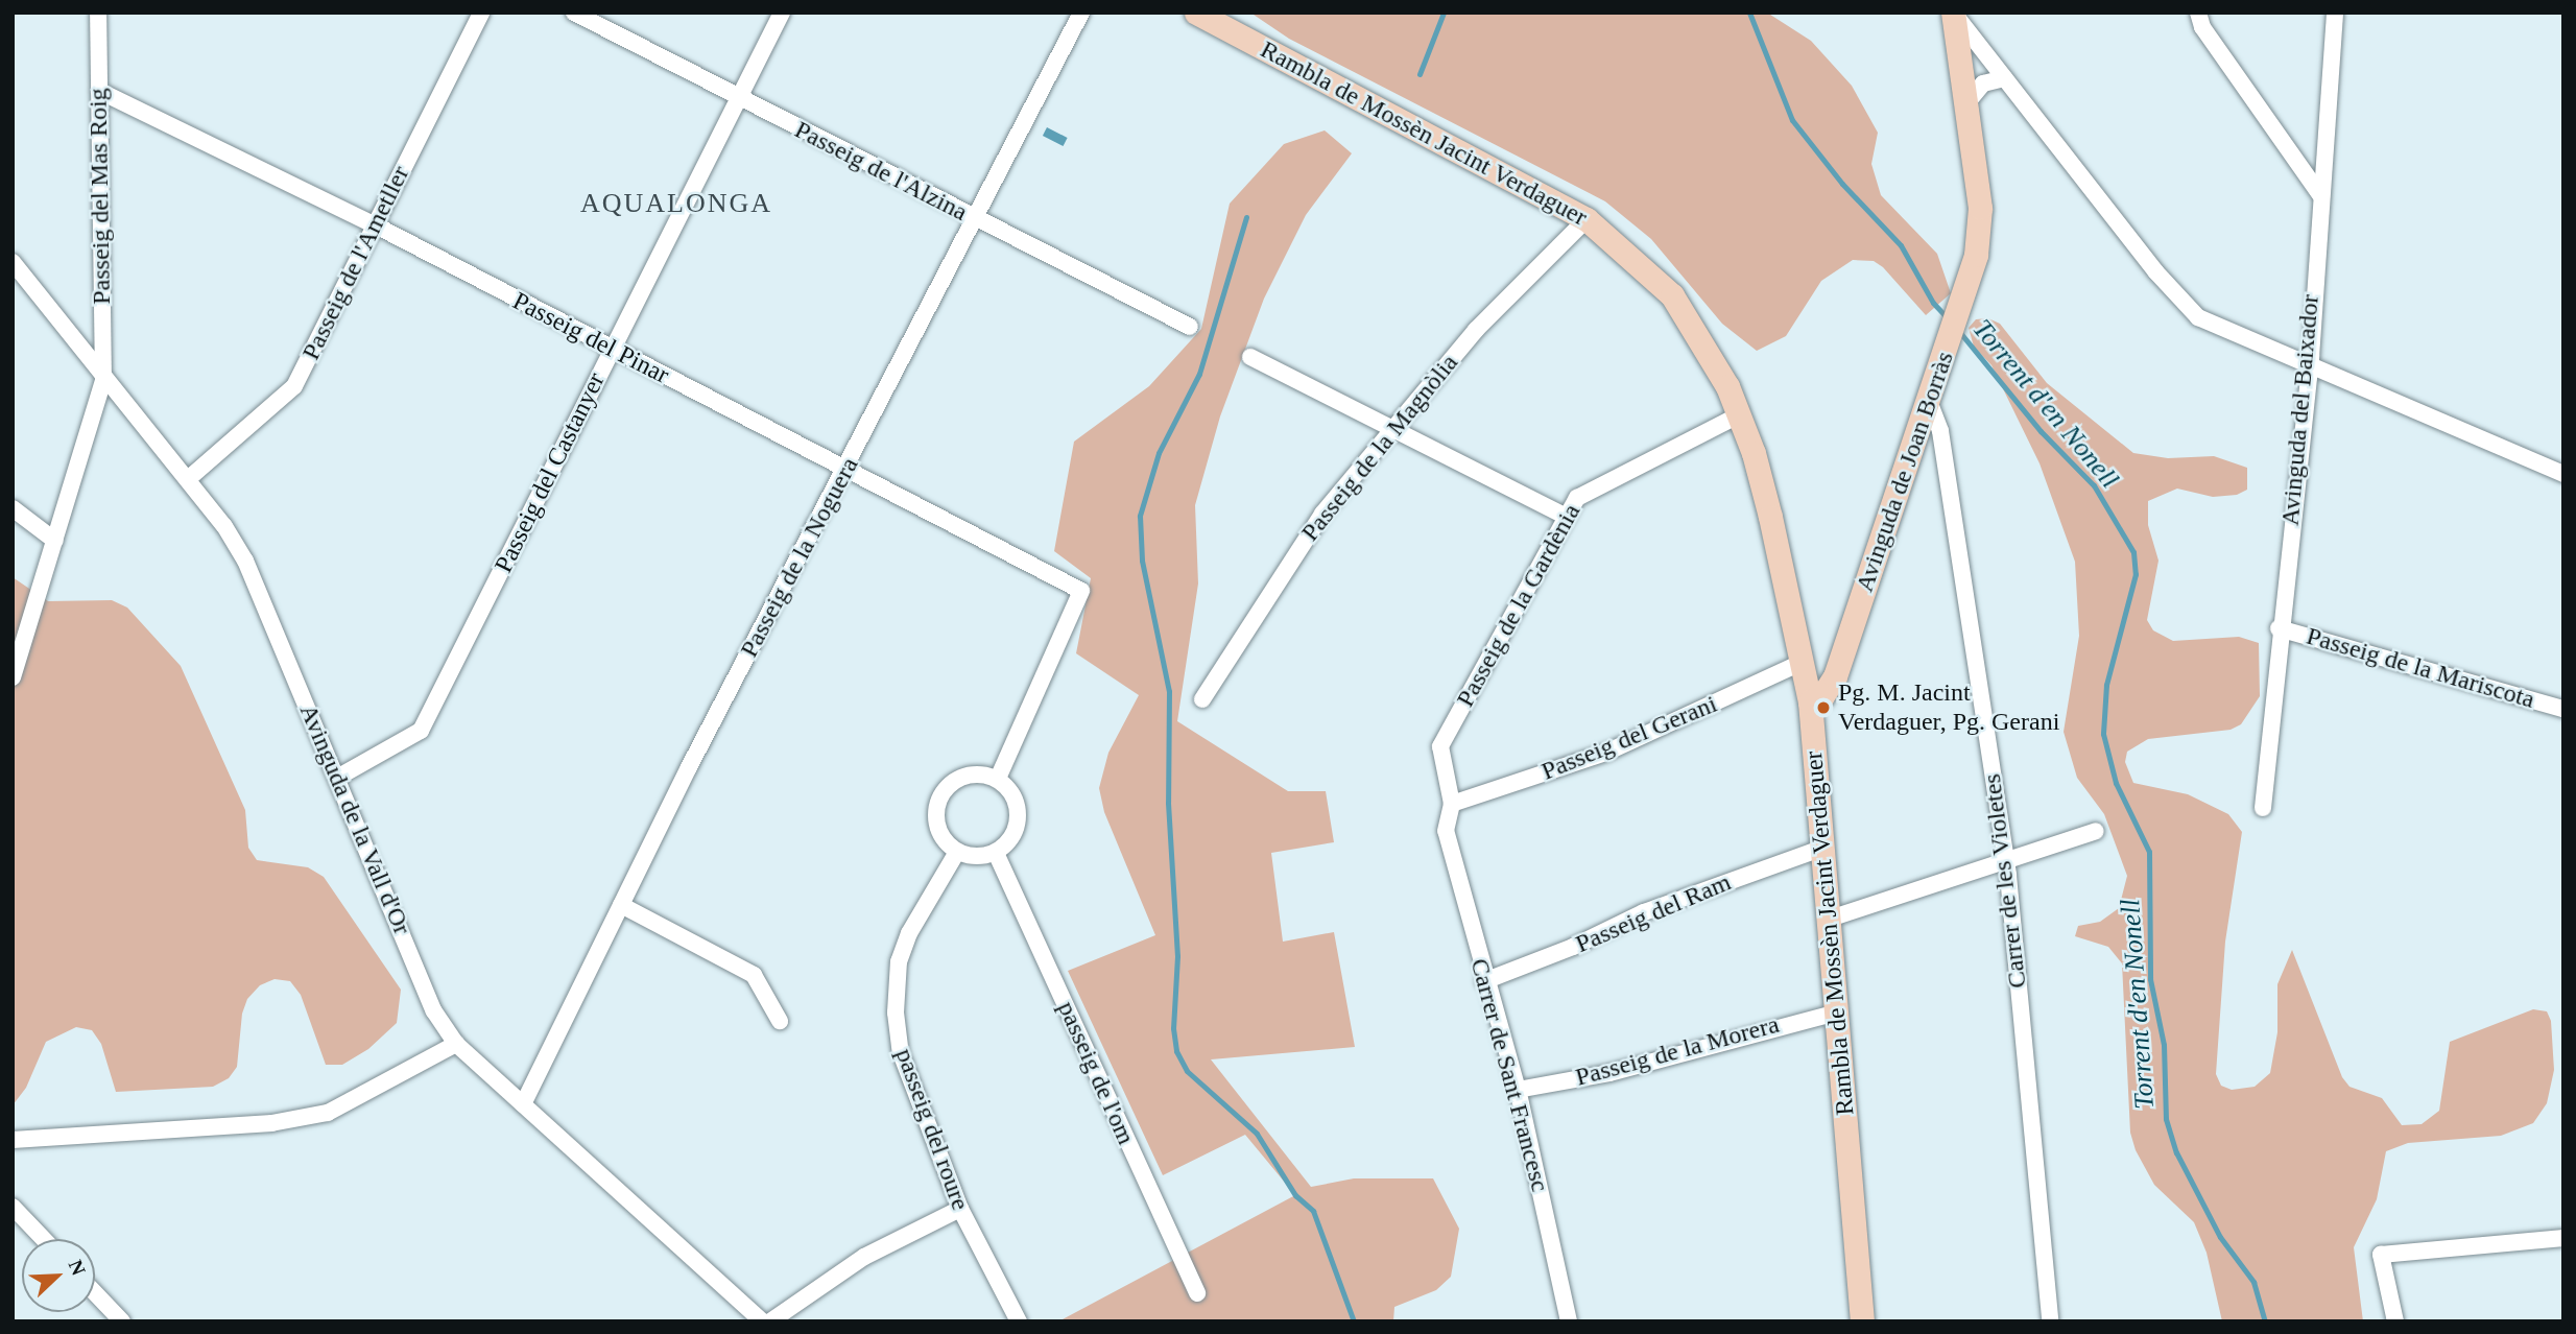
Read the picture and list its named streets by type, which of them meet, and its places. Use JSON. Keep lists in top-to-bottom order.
{
  "streets": {
    "street": [
      "Rambla de Mossèn Jacint Verdaguer",
      "Passeig de l'Alzina",
      "Passeig del Mas Roig",
      "Passeig de l'Ametller",
      "Passeig del Pinar",
      "Avinguda del Baixador",
      "Passeig de la Magnòlia",
      "Avinguda de Joan Borràs",
      "Passeig del Castanyer",
      "Passeig de la Noguera",
      "Passeig de la Gardènia",
      "Passeig de la Mariscota",
      "Passeig del Gerani",
      "Avinguda de la Vall d'Or",
      "Carrer de les Violetes",
      "Passeig del Ram",
      "Passeig de la Morera",
      "passeig de l'om",
      "Carrer de Sant Francesc",
      "passeig del roure"
    ]
  },
  "crossings": [
    ["Rambla de Mossèn Jacint Verdaguer", "Passeig de la Magnòlia"],
    ["Rambla de Mossèn Jacint Verdaguer", "Avinguda de Joan Borràs"],
    ["Rambla de Mossèn Jacint Verdaguer", "Passeig de la Gardènia"],
    ["Rambla de Mossèn Jacint Verdaguer", "Passeig del Gerani"],
    ["Rambla de Mossèn Jacint Verdaguer", "Passeig del Ram"],
    ["Rambla de Mossèn Jacint Verdaguer", "Passeig de la Morera"],
    ["Passeig de l'Alzina", "Passeig del Castanyer"],
    ["Passeig de l'Alzina", "Passeig de la Noguera"],
    ["Passeig del Mas Roig", "Passeig del Pinar"],
    ["Passeig del Mas Roig", "Avinguda de la Vall d'Or"],
    ["Passeig de l'Ametller", "Passeig del Pinar"],
    ["Passeig de l'Ametller", "Avinguda de la Vall d'Or"],
    ["Passeig del Pinar", "Passeig del Castanyer"],
    ["Passeig del Pinar", "Passeig de la Noguera"],
    ["Passeig del Pinar", "passeig de l'om"],
    ["Passeig del Pinar", "passeig del roure"],
    ["Avinguda del Baixador", "Passeig de la Mariscota"],
    ["Avinguda de Joan Borràs", "Carrer de les Violetes"],
    ["Passeig del Castanyer", "Avinguda de la Vall d'Or"],
    ["Passeig de la Noguera", "Avinguda de la Vall d'Or"],
    ["Passeig de la Gardènia", "Passeig del Gerani"],
    ["Passeig de la Gardènia", "Carrer de Sant Francesc"],
    ["Passeig del Gerani", "Carrer de Sant Francesc"],
    ["Passeig del Ram", "Carrer de Sant Francesc"],
    ["Passeig de la Morera", "Carrer de Sant Francesc"],
    ["passeig de l'om", "passeig del roure"]
  ],
  "districts": ["AQUALONGA"],
  "water": ["Torrent d'en Nonell"],
  "places": ["Pg. M. Jacint Verdaguer, Pg. Gerani"],
  "north": "top right"
}
